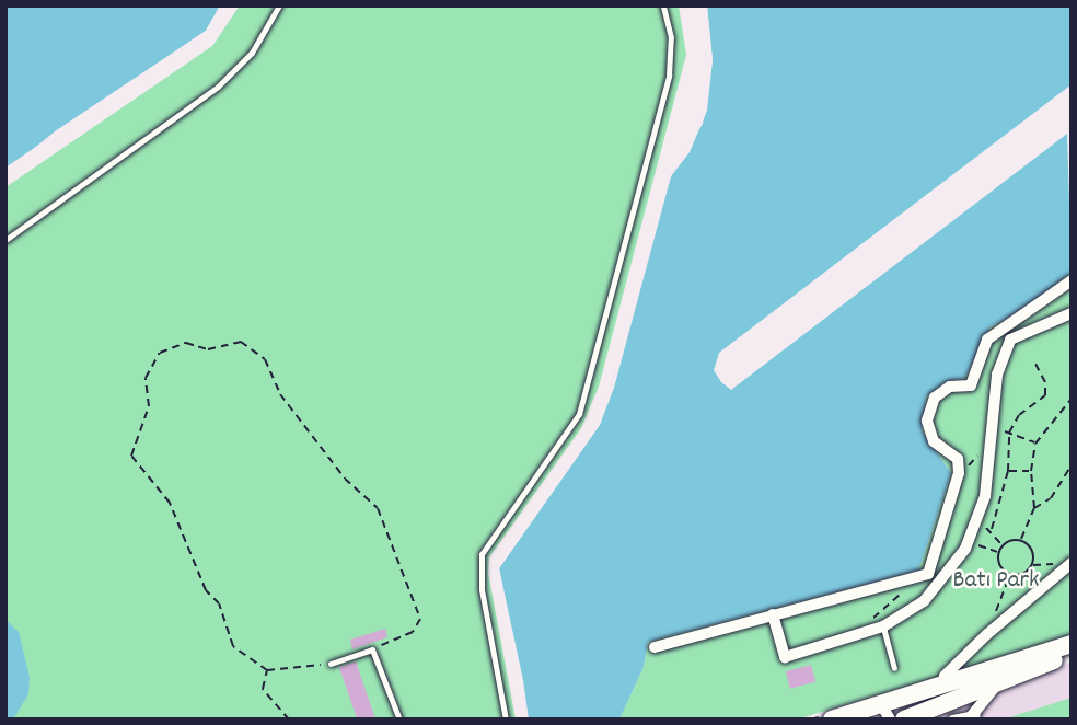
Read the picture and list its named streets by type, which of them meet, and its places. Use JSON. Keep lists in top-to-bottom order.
{
  "parks": ["Batı Park"]
}
